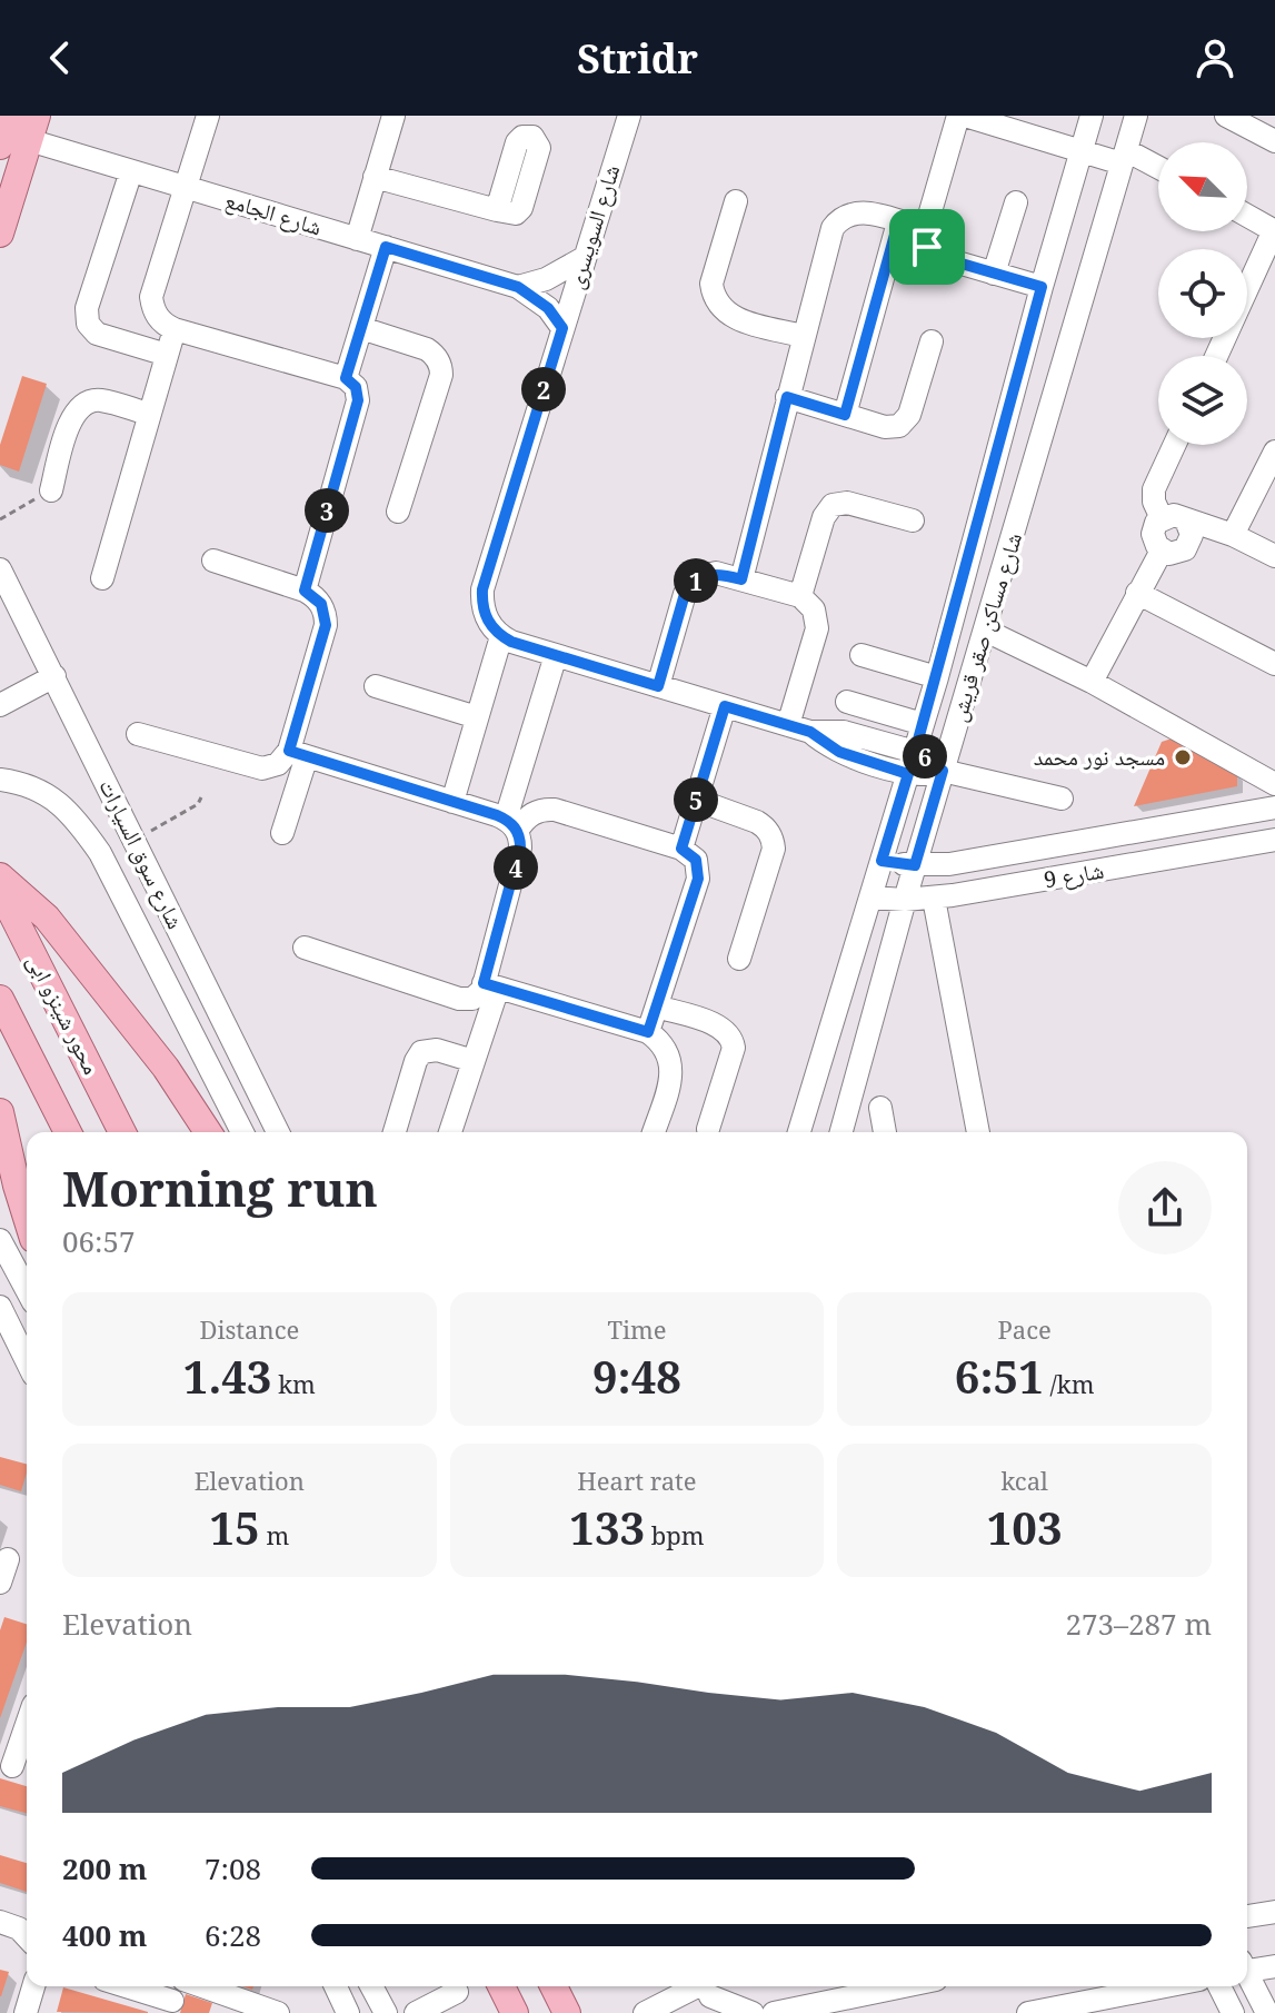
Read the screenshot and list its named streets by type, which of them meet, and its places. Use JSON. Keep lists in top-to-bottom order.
{
  "streets": {
    "main road": ["محور شينزو ابى"],
    "street": [
      "شارع الجامع",
      "شارع السويسرى",
      "شارع مساكن صقر قريش",
      "شارع سوق السيارات",
      "شارع 9"
    ]
  },
  "crossings": [
    ["شارع الجامع", "شارع السويسرى"],
    ["شارع مساكن صقر قريش", "شارع 9"]
  ],
  "places": ["مسجد نور محمد"],
  "north": "top left",
  "page": {
    "header": "Stridr",
    "pins": [
      "2",
      "3",
      "1",
      "6",
      "5",
      "4"
    ],
    "heading": ["Morning run", "06:57"],
    "stats": [
      ["Distance", "1.43 km"],
      ["Time", "9:48"],
      ["Pace", "6:51 /km"],
      ["Elevation", "15 m"],
      ["Heart rate", "133 bpm"],
      ["kcal", "103"]
    ],
    "chart": ["Elevation", "273–287 m"],
    "list": [
      {
        "name": "200 m",
        "note": "7:08"
      },
      {
        "name": "400 m",
        "note": "6:28"
      }
    ]
  }
}
